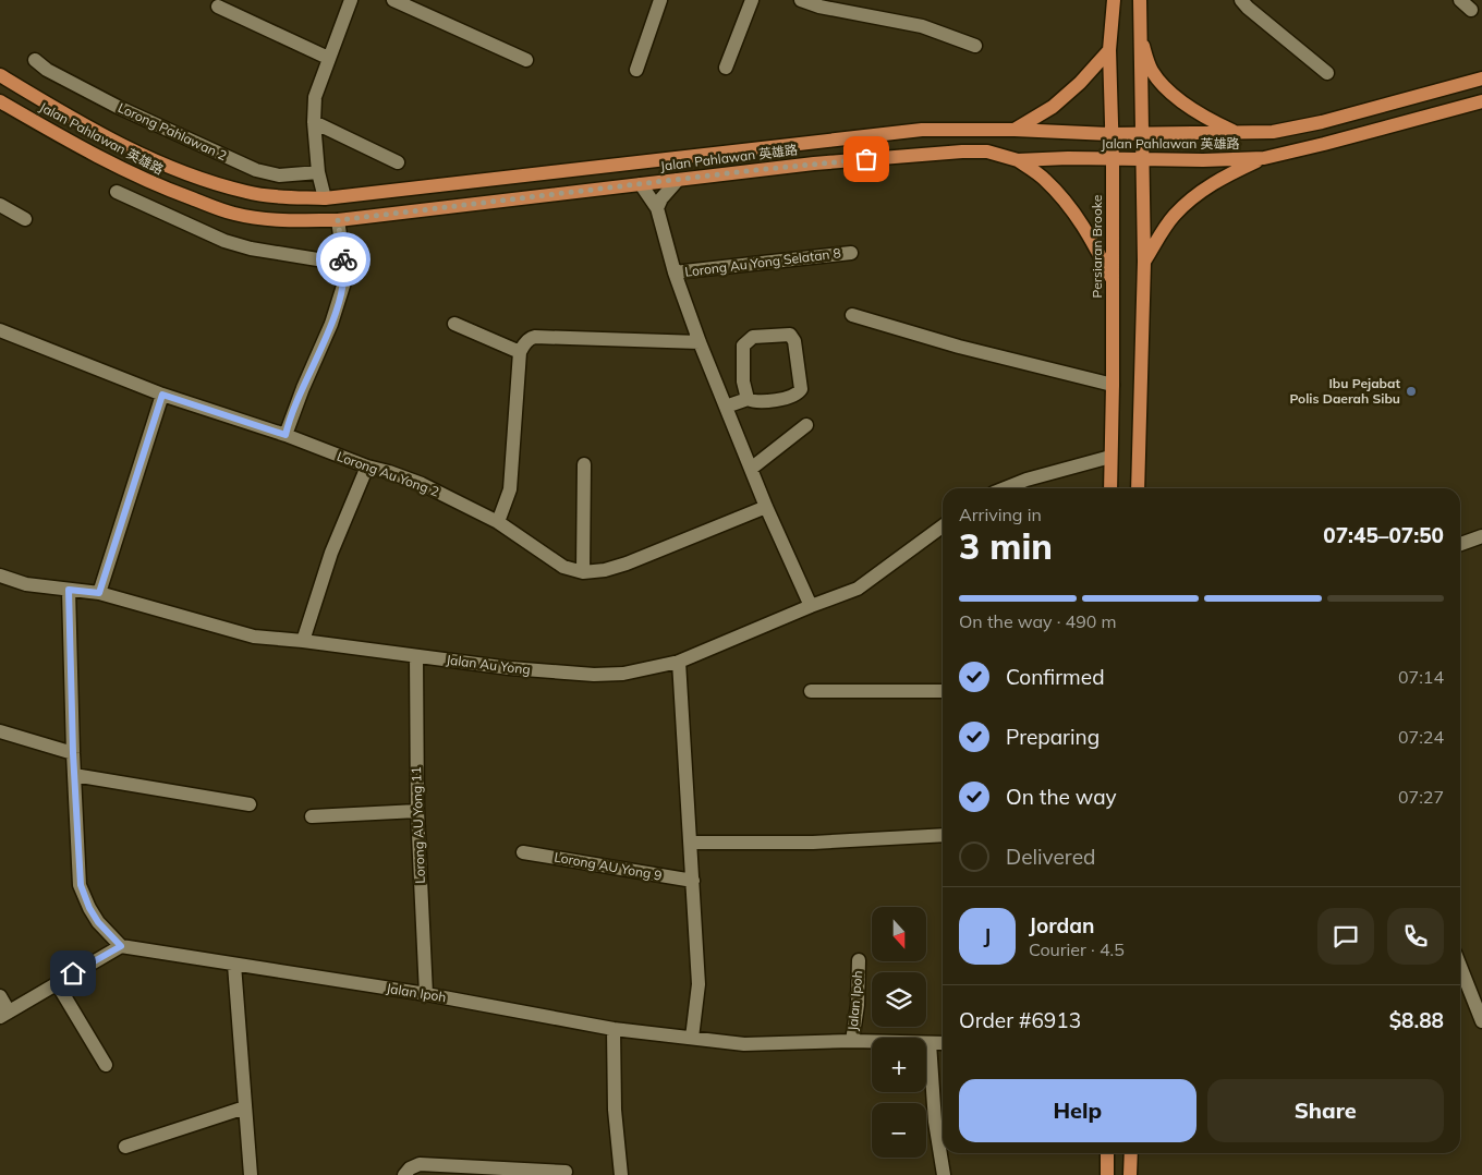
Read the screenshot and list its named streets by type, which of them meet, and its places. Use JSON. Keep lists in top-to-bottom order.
{
  "streets": {
    "main road": ["Jalan Pahlawan 英雄路", "Persiaran Brooke"],
    "street": [
      "Lorong Pahlawan 2",
      "Lorong Au Yong Selatan 8",
      "Lorong Au Yong 2",
      "Jalan Au Yong",
      "Lorong AU Yong 11",
      "Lorong AU Yong 9",
      "Jalan Ipoh"
    ]
  },
  "crossings": [
    ["Jalan Pahlawan 英雄路", "Persiaran Brooke"],
    ["Jalan Au Yong", "Lorong AU Yong 11"],
    ["Lorong AU Yong 11", "Jalan Ipoh"]
  ],
  "places": ["Ibu Pejabat Polis Daerah Sibu"],
  "north": "bottom",
  "page": {
    "heading": ["3 min", "Arriving in", "07:45–07:50"],
    "panel": [
      "Jordan",
      "Courier · 4.5",
      "Order #6913",
      "$8.88"
    ],
    "bar": "On the way · 490 m",
    "list": [
      ["Confirmed", "07:14"],
      ["Preparing", "07:24"],
      ["On the way", "07:27"],
      "Delivered"
    ],
    "map_buttons": ["+", "−"],
    "round": "J",
    "buttons": ["Help", "Share"]
  }
}
